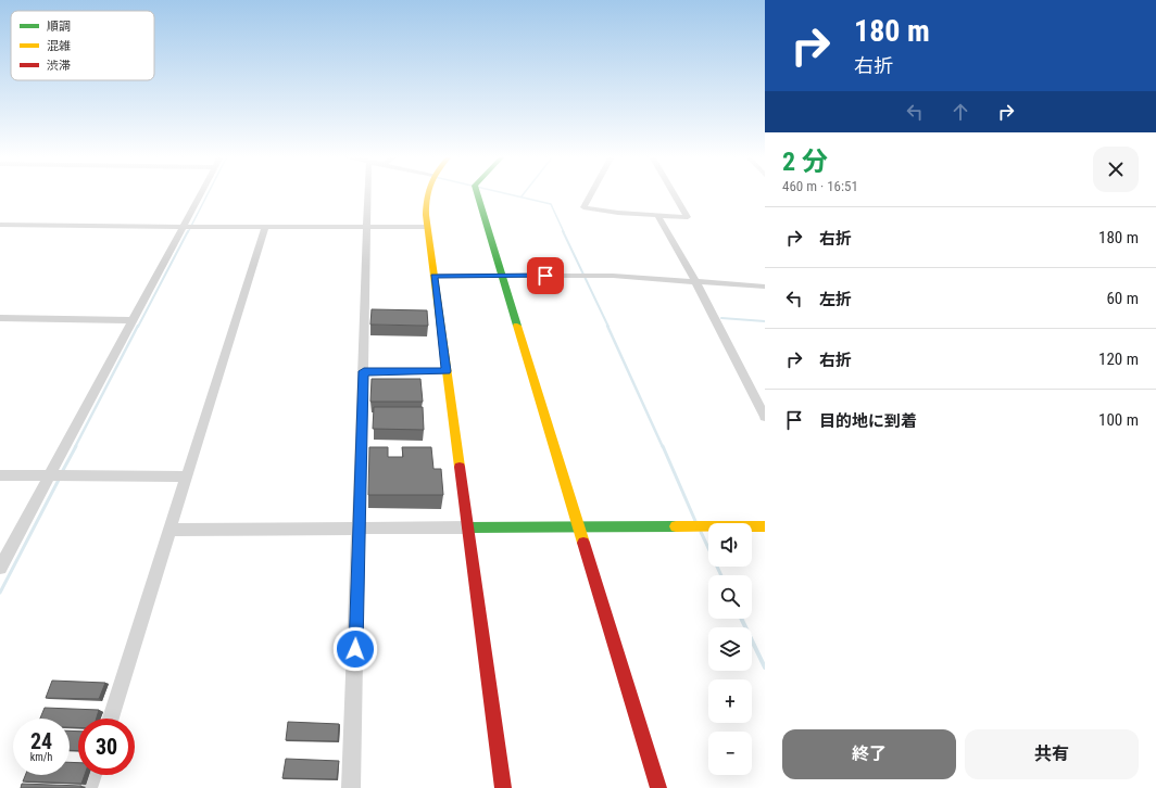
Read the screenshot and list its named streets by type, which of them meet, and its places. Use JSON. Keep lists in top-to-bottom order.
{
  "legend": ["順調", "混雑", "渋滞"],
  "page": {
    "turn": ["180 m", "右折"],
    "heading": ["2 分", "460 m · 16:51"],
    "list": [
      {
        "name": "右折",
        "value": "180 m"
      },
      {
        "name": "左折",
        "value": "60 m"
      },
      {
        "name": "右折",
        "value": "120 m"
      },
      {
        "name": "目的地に到着",
        "value": "100 m"
      }
    ],
    "map_buttons": ["+", "−"],
    "speed": "24 km/h",
    "limit": "30",
    "buttons": ["終了", "共有"]
  }
}
